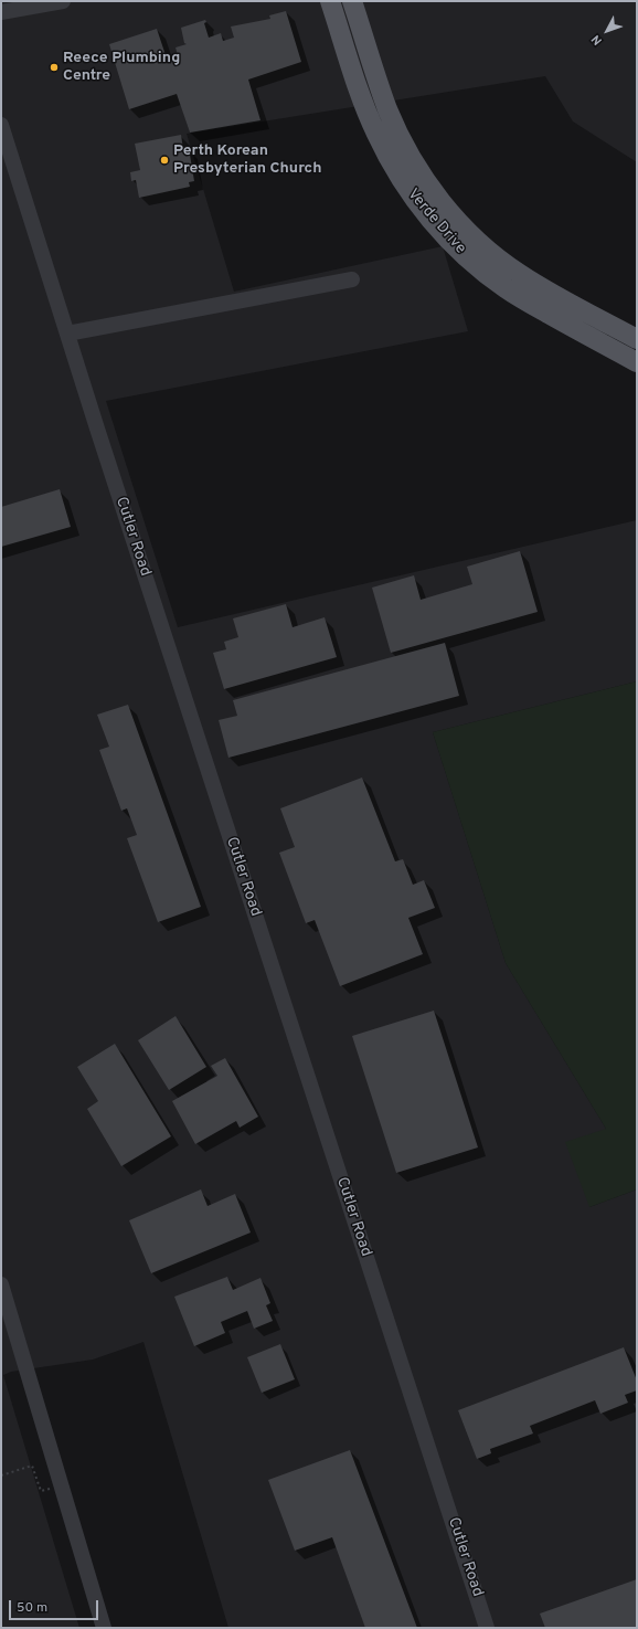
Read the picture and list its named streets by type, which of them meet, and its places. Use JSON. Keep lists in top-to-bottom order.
{
  "streets": {
    "main road": ["Verde Drive"],
    "street": ["Cutler Road"]
  },
  "places": ["Reece Plumbing Centre", "Perth Korean Presbyterian Church"],
  "scale_bar": "50 m",
  "north": "bottom left"
}
